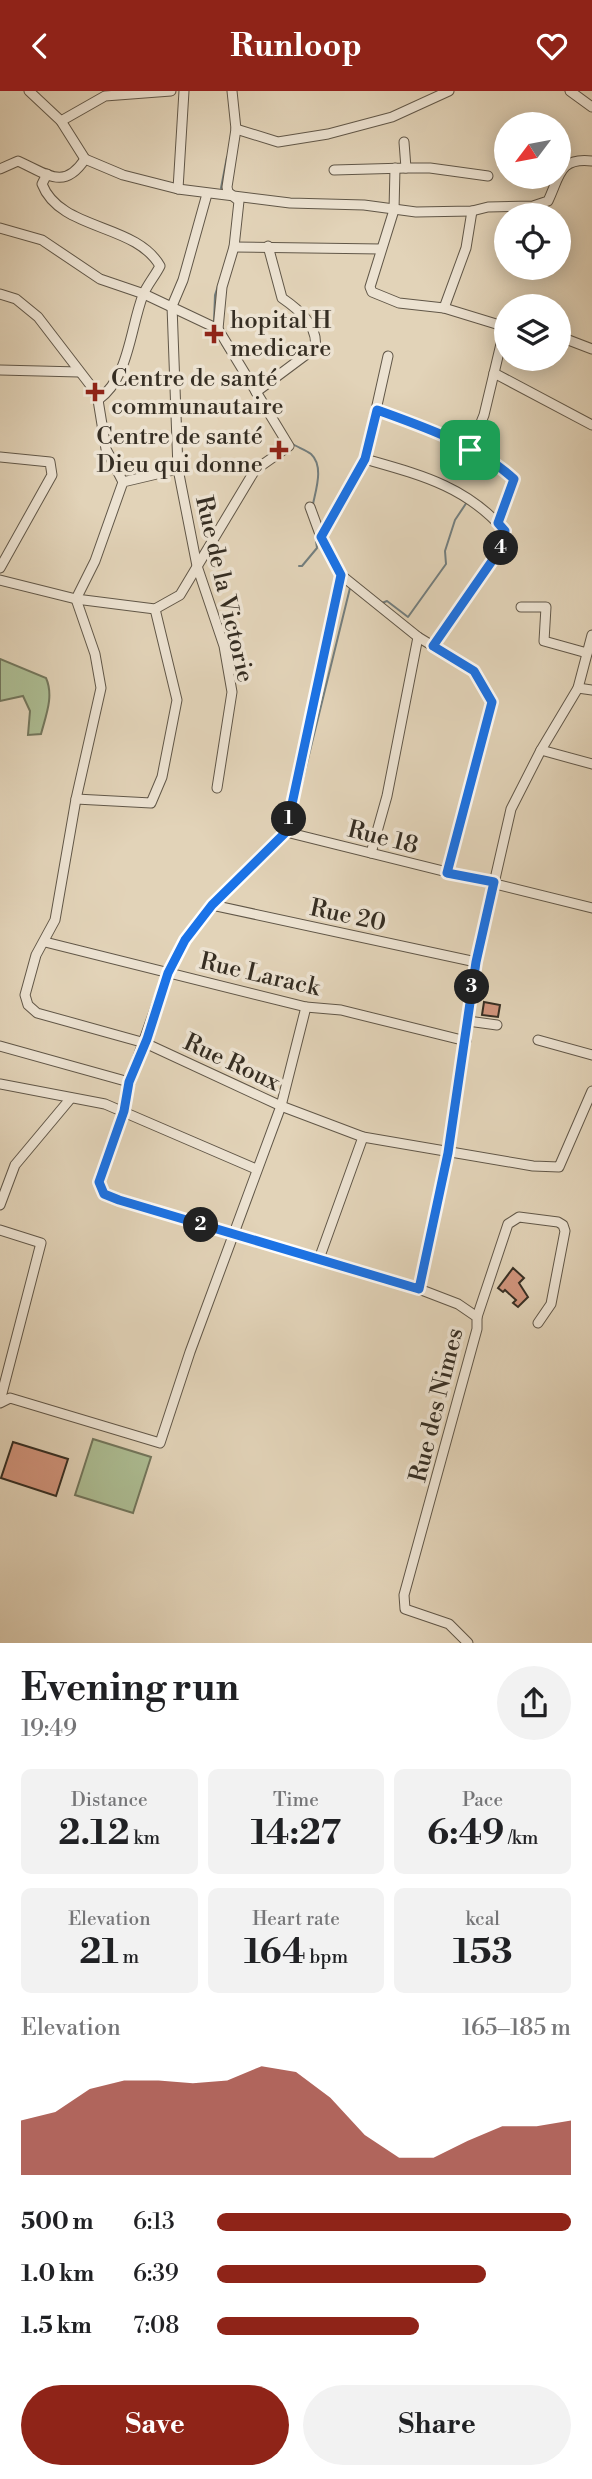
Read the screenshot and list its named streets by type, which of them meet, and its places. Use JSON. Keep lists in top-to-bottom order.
{
  "streets": {
    "street": [
      "Rue de la Victorie",
      "Rue 18",
      "Rue 20",
      "Rue Larack",
      "Rue Roux",
      "Rue des Nimes"
    ]
  },
  "crossings": [
    ["Rue 18", "Rue des Nimes"],
    ["Rue 20", "Rue des Nimes"],
    ["Rue Larack", "Rue Roux"],
    ["Rue Larack", "Rue des Nimes"],
    ["Rue Roux", "Rue des Nimes"]
  ],
  "places": {
    "health": ["hopital H medicare", "Centre de santé communautaire", "Centre de santé Dieu qui donne"]
  },
  "north": "bottom left",
  "page": {
    "header": "Runloop",
    "pins": [
      "4",
      "1",
      "3",
      "2"
    ],
    "heading": ["Evening run", "19:49"],
    "stats": [
      ["Distance", "2.12 km"],
      ["Time", "14:27"],
      ["Pace", "6:49 /km"],
      ["Elevation", "21 m"],
      ["Heart rate", "164 bpm"],
      ["kcal", "153"]
    ],
    "chart": ["Elevation", "165–185 m"],
    "list": [
      {
        "name": "500 m",
        "note": "6:13"
      },
      {
        "name": "1.0 km",
        "note": "6:39"
      },
      {
        "name": "1.5 km",
        "note": "7:08"
      }
    ],
    "buttons": ["Save", "Share"]
  }
}
